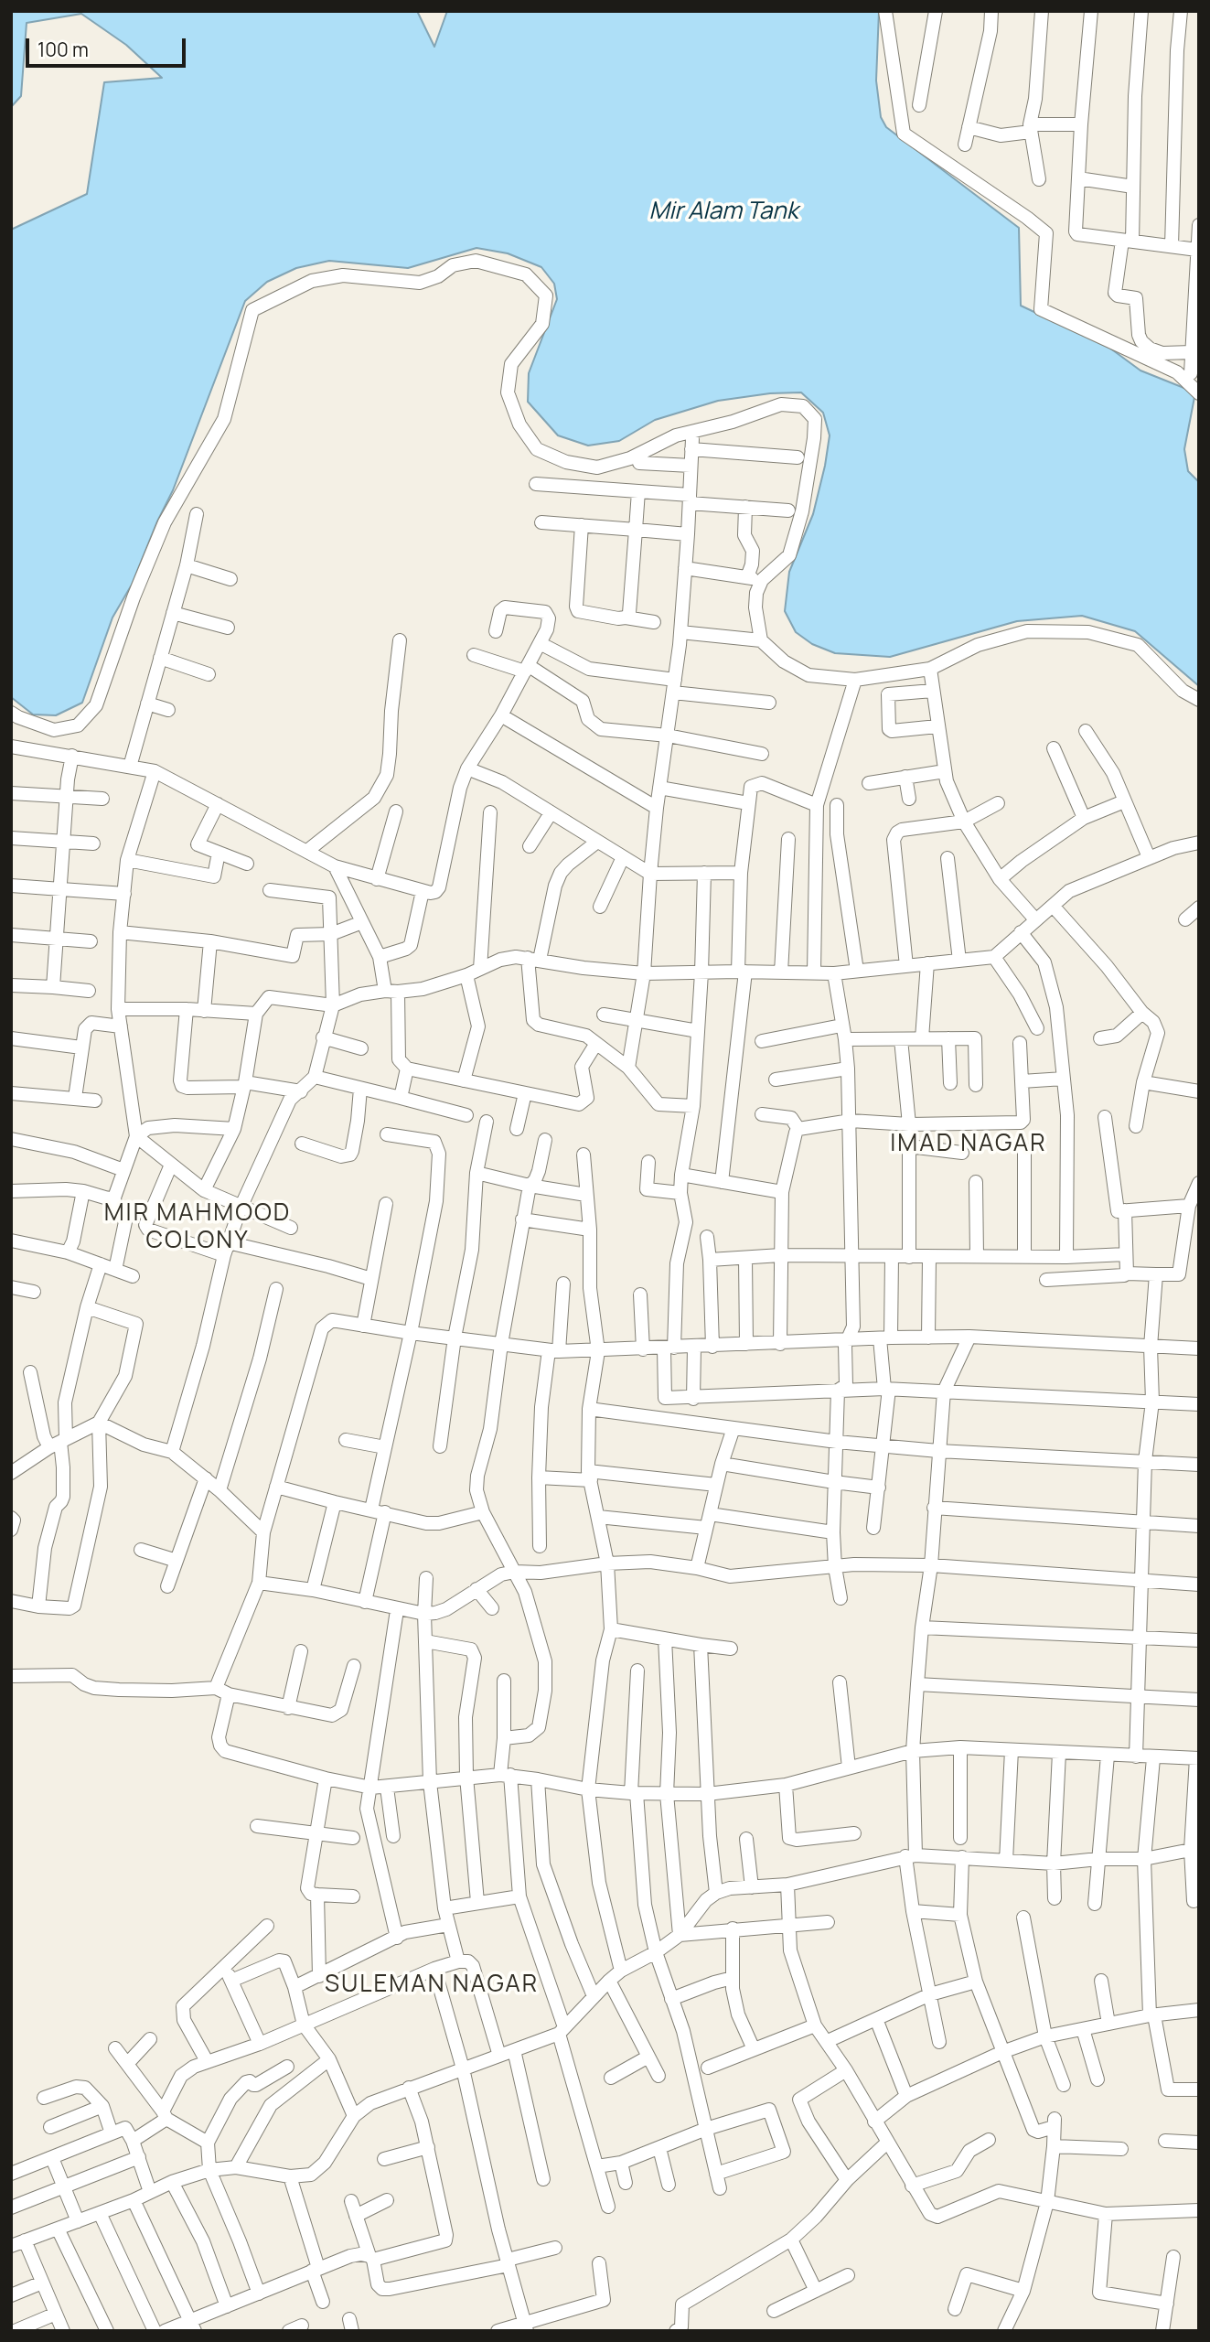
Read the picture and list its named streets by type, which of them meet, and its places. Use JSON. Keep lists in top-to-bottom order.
{
  "districts": ["IMAD NAGAR", "MIR MAHMOOD COLONY", "SULEMAN NAGAR"],
  "water": ["Mir Alam Tank"],
  "scale_bar": "100 m"
}
